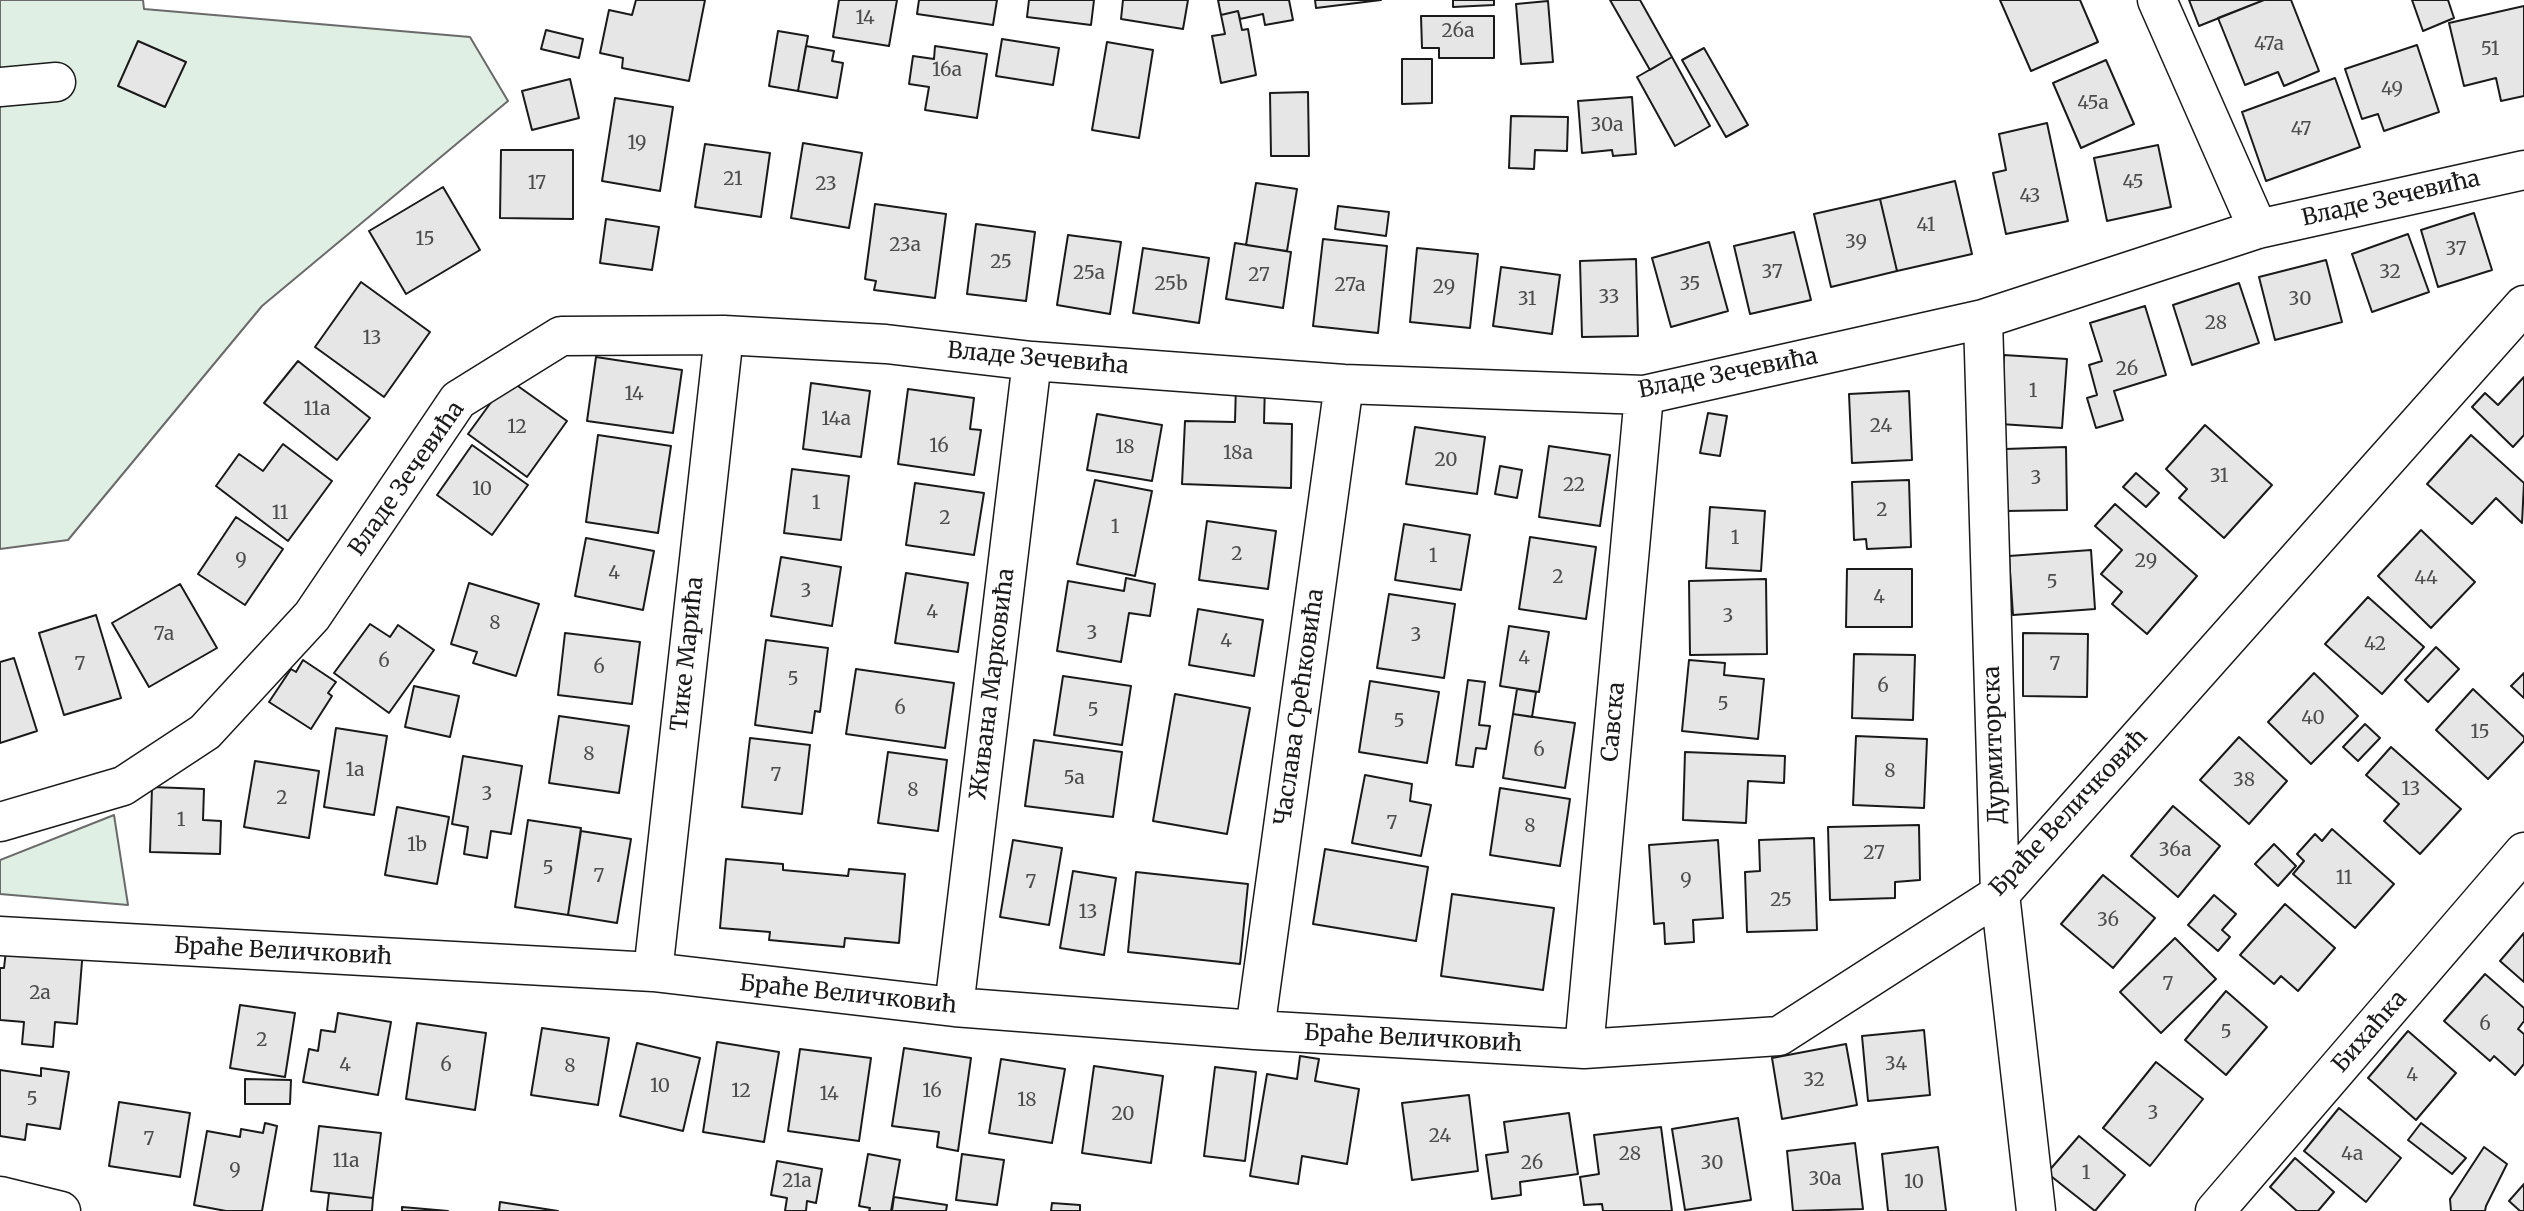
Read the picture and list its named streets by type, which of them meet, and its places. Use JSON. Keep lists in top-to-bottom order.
{
  "streets": {
    "street": [
      "Владе Зечевића",
      "Тике Марића",
      "Живана Марковића",
      "Часлава Срећковића",
      "Савска",
      "Дурмиторска",
      "Браће Величковић",
      "Бихаћка"
    ]
  },
  "crossings": [
    ["Владе Зечевића", "Тике Марића"],
    ["Владе Зечевића", "Живана Марковића"],
    ["Владе Зечевића", "Часлава Срећковића"],
    ["Владе Зечевића", "Савска"],
    ["Владе Зечевића", "Дурмиторска"],
    ["Тике Марића", "Браће Величковић"],
    ["Живана Марковића", "Браће Величковић"],
    ["Часлава Срећковића", "Браће Величковић"],
    ["Савска", "Браће Величковић"],
    ["Дурмиторска", "Браће Величковић"]
  ],
  "house_numbers": [
    "14",
    "26a",
    "47a",
    "51",
    "16a",
    "49",
    "45a",
    "30a",
    "47",
    "19",
    "21",
    "45",
    "17",
    "23",
    "43",
    "41",
    "15",
    "39",
    "23a",
    "37",
    "25",
    "37",
    "32",
    "25a",
    "27",
    "25b",
    "35",
    "27a",
    "29",
    "33",
    "31",
    "30",
    "28",
    "13",
    "26",
    "1",
    "14",
    "11a",
    "14a",
    "24",
    "12",
    "16",
    "18",
    "18a",
    "20",
    "31",
    "3",
    "22",
    "10",
    "1",
    "2",
    "11",
    "2",
    "1",
    "1",
    "2",
    "1",
    "9",
    "29",
    "4",
    "2",
    "44",
    "5",
    "3",
    "4",
    "4",
    "3",
    "8",
    "3",
    "7a",
    "3",
    "4",
    "42",
    "4",
    "6",
    "7",
    "7",
    "6",
    "5",
    "6",
    "5",
    "6",
    "5",
    "40",
    "5",
    "15",
    "6",
    "8",
    "1a",
    "8",
    "7",
    "5a",
    "38",
    "13",
    "8",
    "3",
    "2",
    "1",
    "7",
    "8",
    "1b",
    "36a",
    "27",
    "5",
    "7",
    "11",
    "9",
    "7",
    "25",
    "13",
    "36",
    "7",
    "2a",
    "6",
    "5",
    "2",
    "34",
    "4",
    "6",
    "8",
    "4",
    "32",
    "10",
    "12",
    "16",
    "14",
    "5",
    "18",
    "3",
    "20",
    "24",
    "7",
    "28",
    "4a",
    "11a",
    "26",
    "30",
    "9",
    "1",
    "30a",
    "21a",
    "10"
  ]
}
